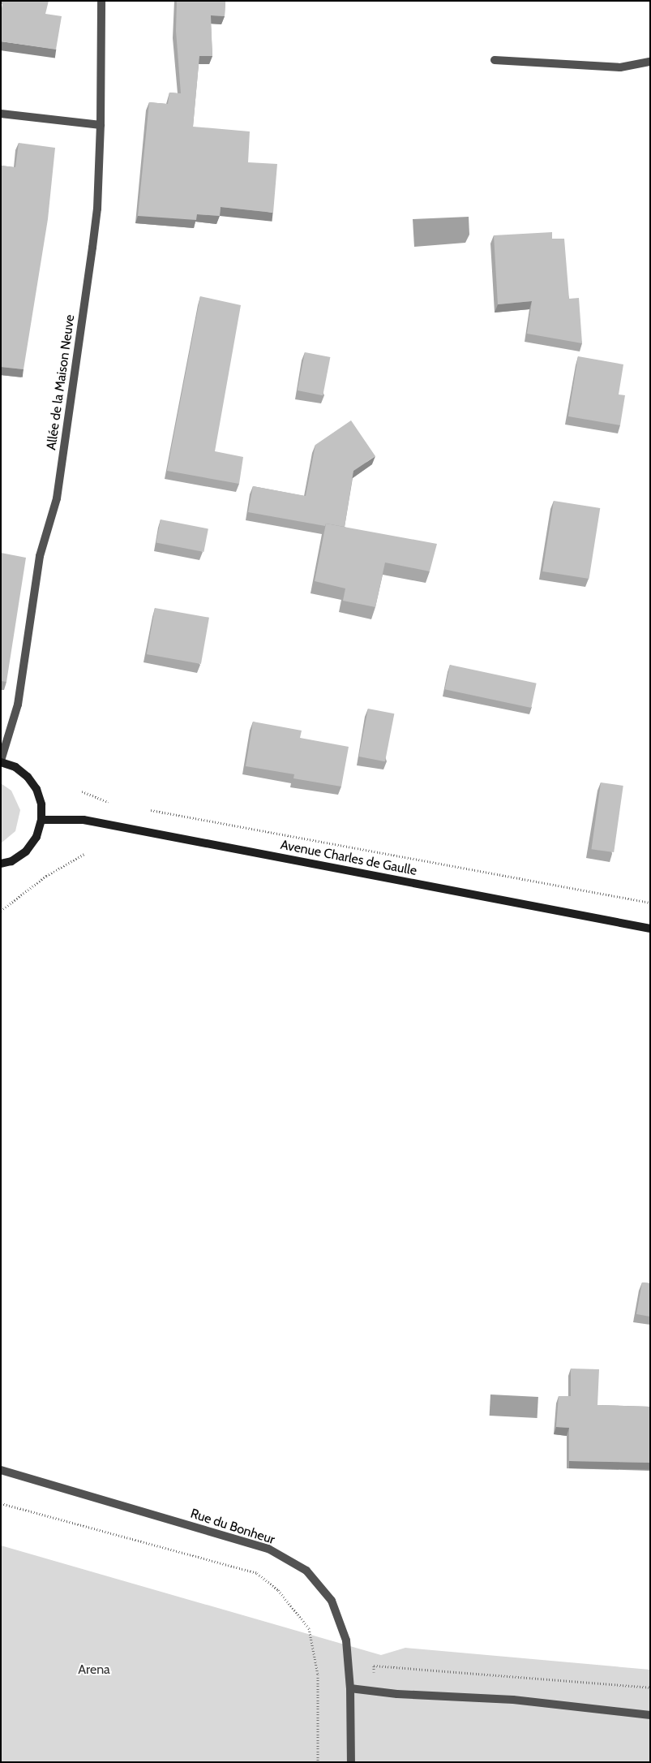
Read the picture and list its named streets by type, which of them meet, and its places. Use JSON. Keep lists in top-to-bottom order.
{
  "streets": {
    "main road": ["Avenue Charles de Gaulle"],
    "street": ["Allée de la Maison Neuve", "Rue du Bonheur"]
  },
  "parks": ["Arena"]
}
